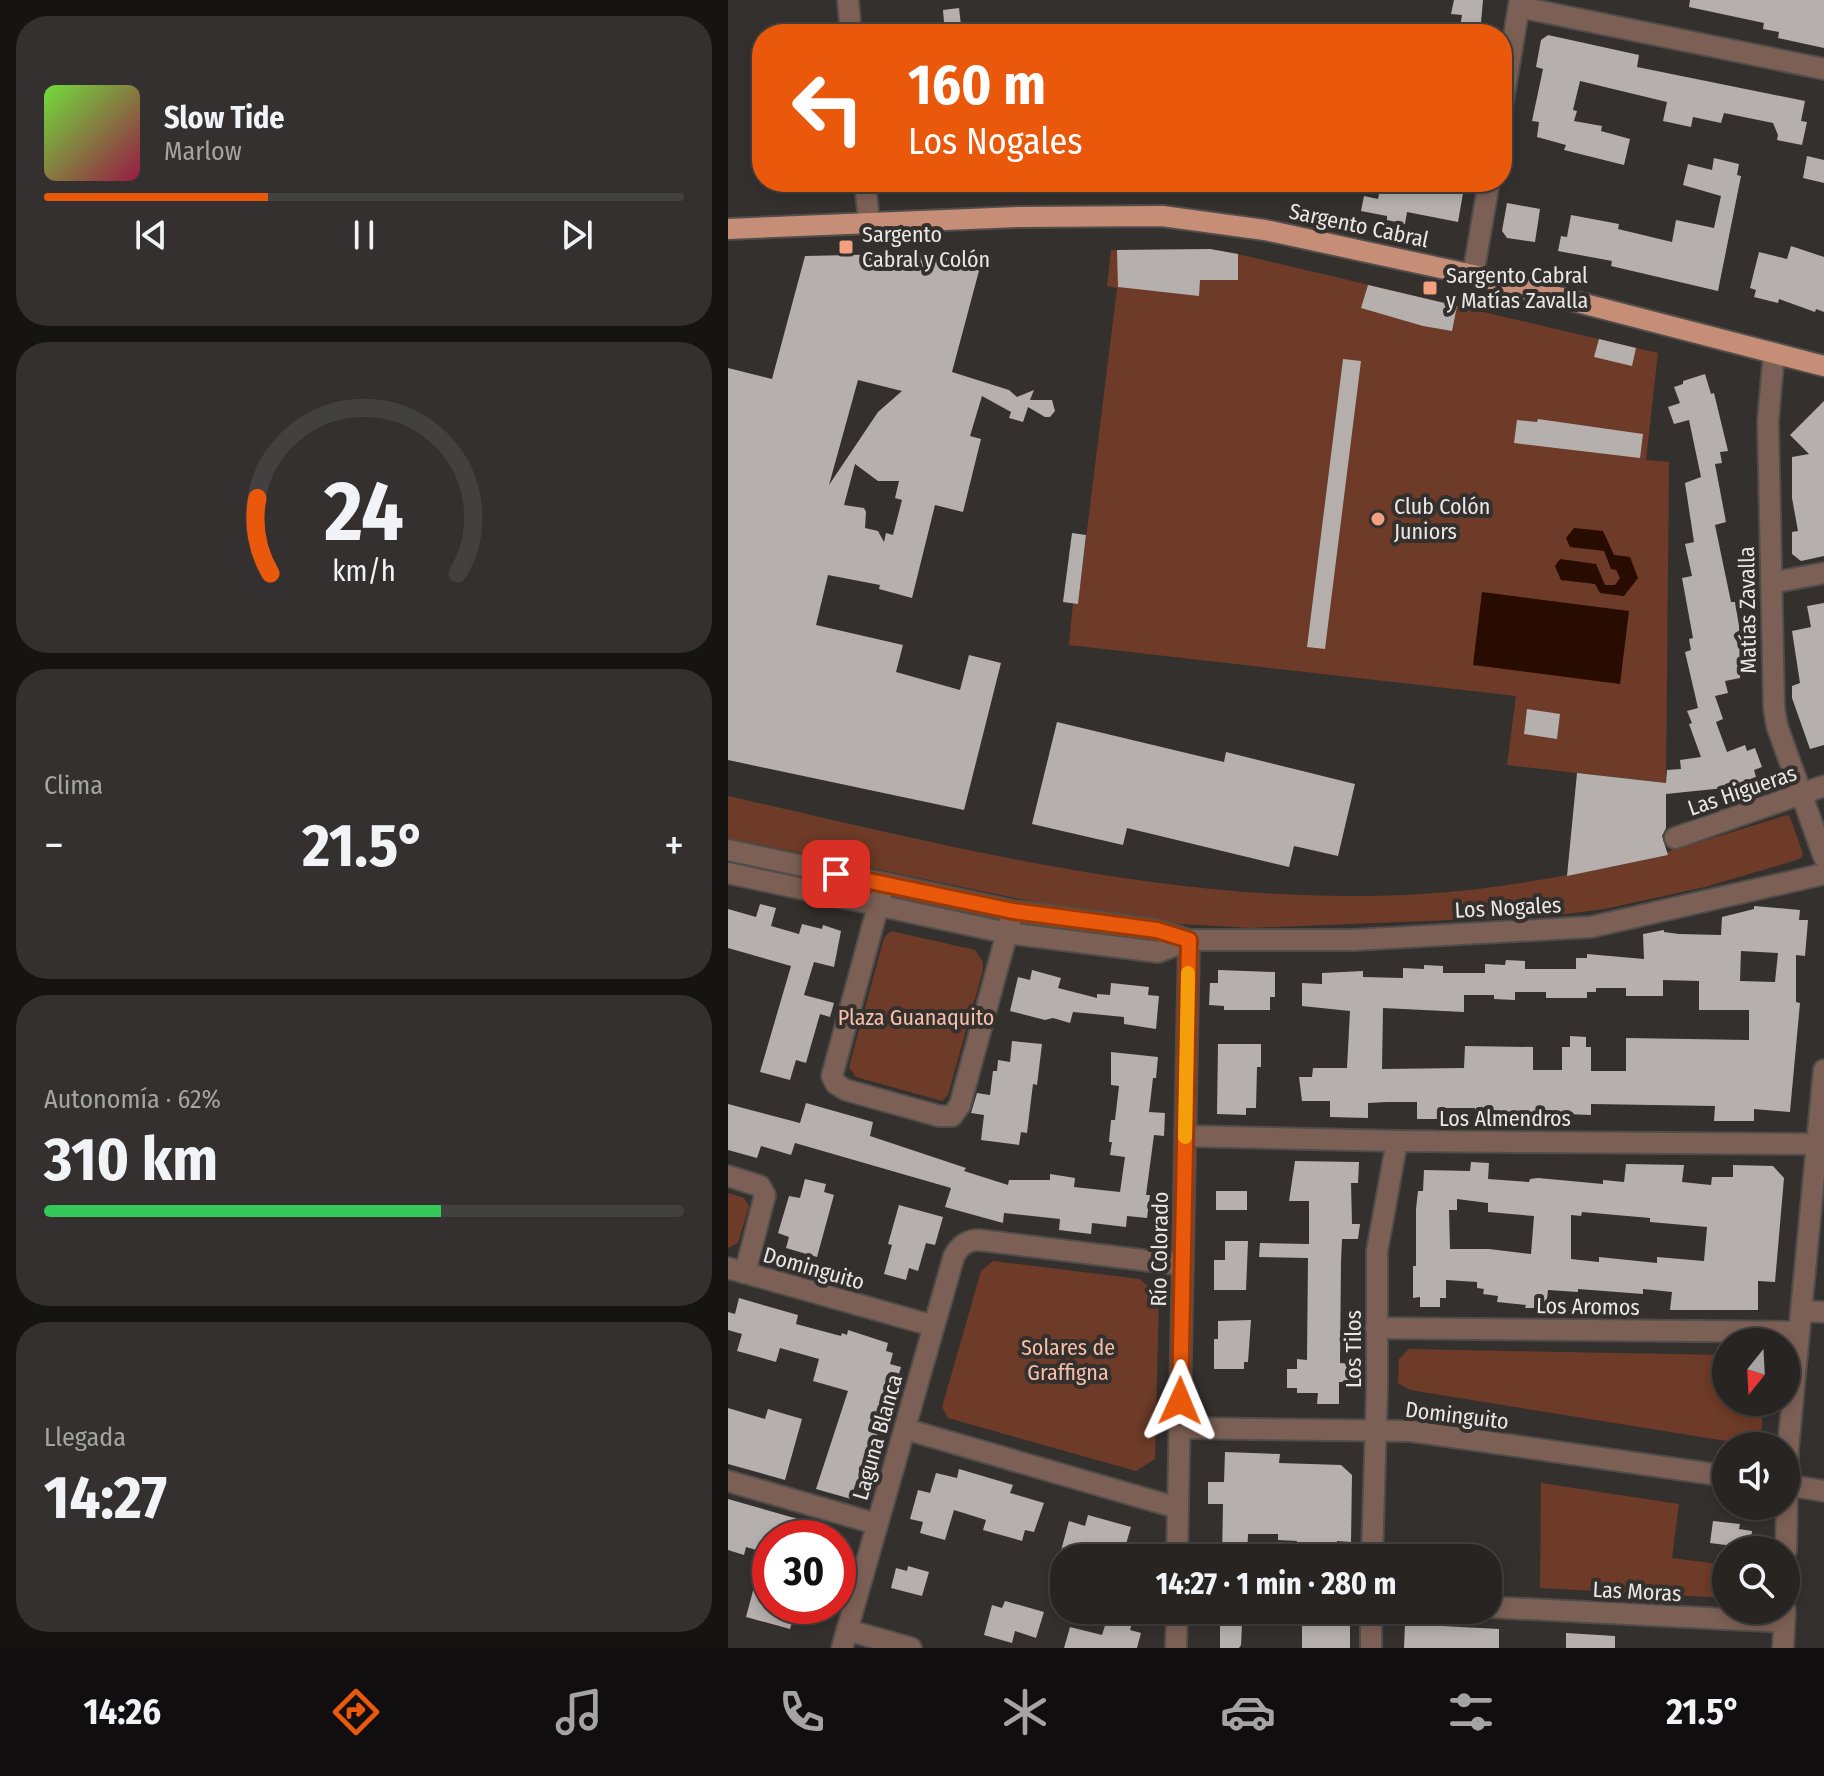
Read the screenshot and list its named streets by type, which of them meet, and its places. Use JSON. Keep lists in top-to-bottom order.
{
  "streets": {
    "main road": ["Sargento Cabral"],
    "street": [
      "Matías Zavalla",
      "Las Higueras",
      "Los Nogales",
      "Los Almendros",
      "Río Colorado",
      "Dominguito",
      "Los Aromos",
      "Los Tilos",
      "Laguna Blanca",
      "Las Moras"
    ]
  },
  "crossings": [
    ["Sargento Cabral", "Matías Zavalla"],
    ["Matías Zavalla", "Las Higueras"],
    ["Los Nogales", "Río Colorado"],
    ["Los Almendros", "Río Colorado"],
    ["Los Almendros", "Los Tilos"],
    ["Río Colorado", "Dominguito"],
    ["Río Colorado", "Laguna Blanca"],
    ["Dominguito", "Los Tilos"],
    ["Dominguito", "Laguna Blanca"],
    ["Los Aromos", "Los Tilos"]
  ],
  "parks": ["Plaza Guanaquito", "Solares de Graffigna"],
  "places": {
    "transit": ["Sargento Cabral y Colón", "Sargento Cabral y Matías Zavalla"],
    "other": ["Club Colón Juniors"]
  },
  "north": "bottom",
  "page": {
    "turn": ["160 m", "Los Nogales"],
    "song": ["Slow Tide", "Marlow"],
    "tile": [
      "Clima",
      ["Autonomía · 62%", "310 km"],
      ["Llegada", "14:27"]
    ],
    "heat": ["−", "21.5°", "+"],
    "limit": "30",
    "trip": "14:27 · 1 min · 280 m",
    "tabs": ["14:26", "21.5°"],
    "gauge": ["24", "km/h"]
  }
}
